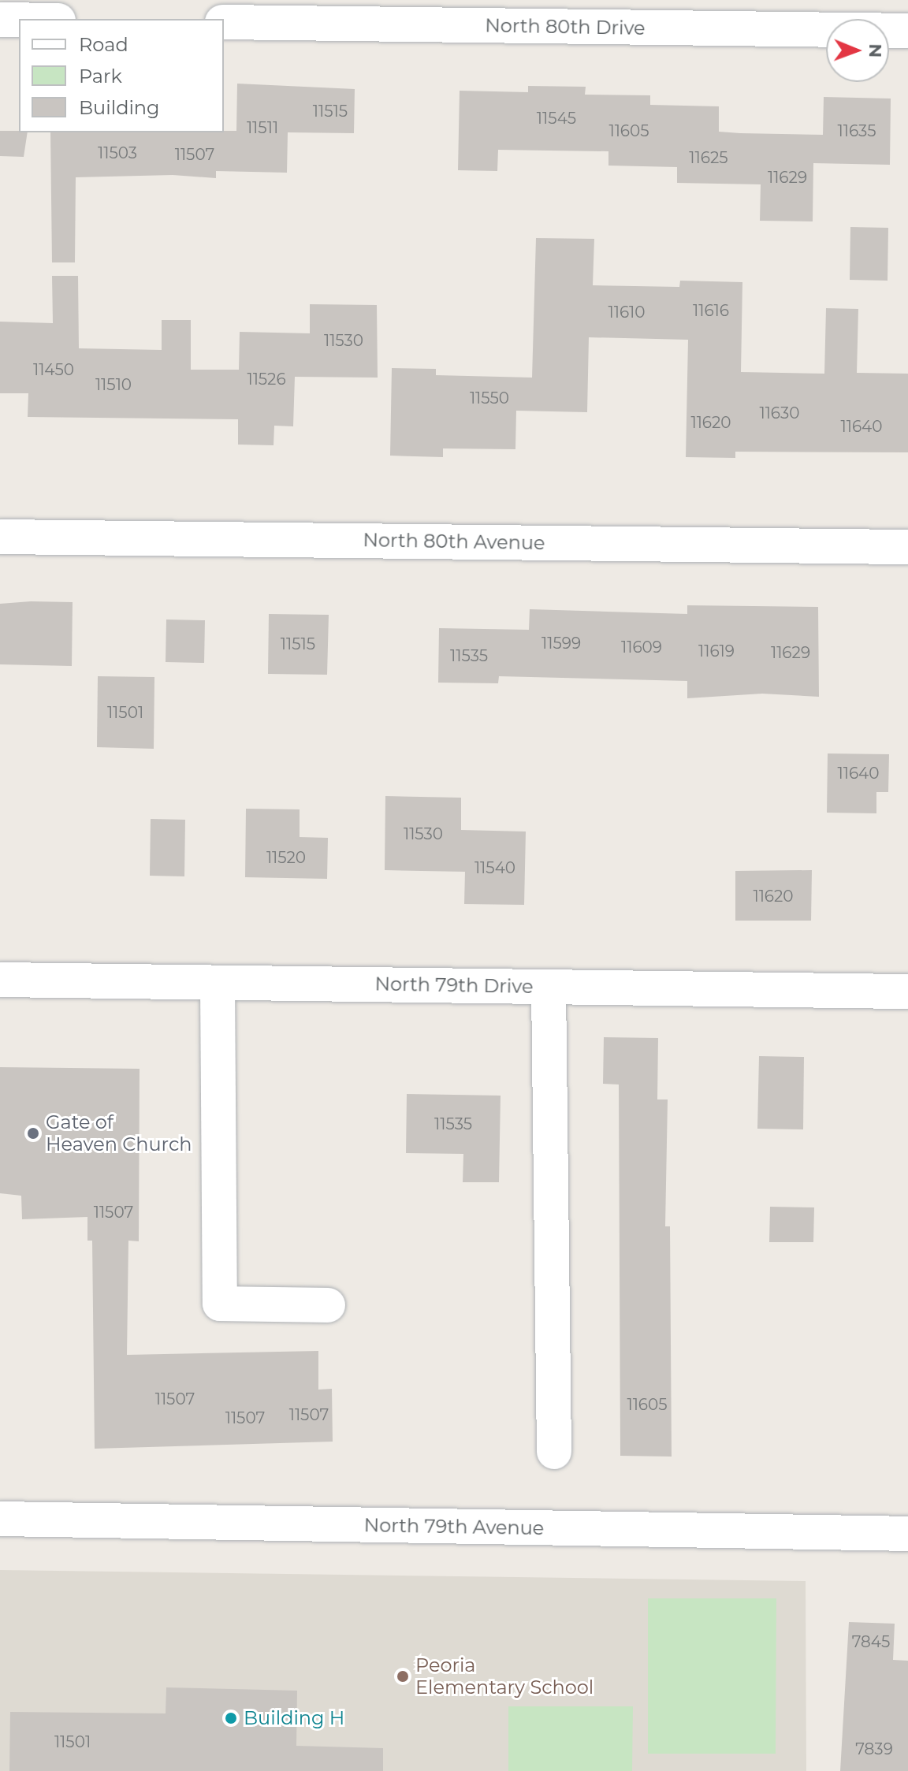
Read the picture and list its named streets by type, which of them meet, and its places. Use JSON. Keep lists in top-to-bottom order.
{
  "streets": {
    "street": [
      "North 80th Drive",
      "North 80th Avenue",
      "North 79th Drive",
      "North 79th Avenue"
    ]
  },
  "places": ["Gate of Heaven Church", "Peoria Elementary School", "Building H"],
  "house_numbers": [
    "11515",
    "11545",
    "11511",
    "11605",
    "11635",
    "11503",
    "11507",
    "11625",
    "11629",
    "11616",
    "11610",
    "11530",
    "11450",
    "11526",
    "11510",
    "11550",
    "11630",
    "11620",
    "11640",
    "11599",
    "11515",
    "11609",
    "11619",
    "11629",
    "11535",
    "11501",
    "11640",
    "11530",
    "11520",
    "11540",
    "11620",
    "11535",
    "11507",
    "11507",
    "11605",
    "11507",
    "11507",
    "7845",
    "11501",
    "7839"
  ],
  "legend": ["Road", "Park", "Building"],
  "north": "right"
}
